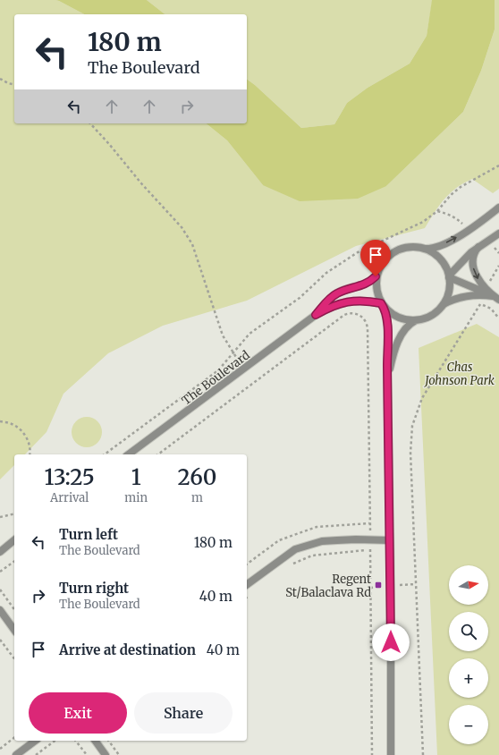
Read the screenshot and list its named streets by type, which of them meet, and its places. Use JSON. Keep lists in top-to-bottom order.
{
  "streets": {
    "street": ["The Boulevard"]
  },
  "parks": ["Chas Johnson Park"],
  "places": {
    "transit": ["Regent St/Balaclava Rd"]
  },
  "north": "right",
  "page": {
    "turn": ["180 m", "The Boulevard"],
    "eta": [
      "13:25",
      "Arrival",
      "1",
      "min",
      "260",
      "m"
    ],
    "list": [
      {
        "name": "Turn left",
        "note": "The Boulevard",
        "value": "180 m"
      },
      {
        "name": "Turn right",
        "note": "The Boulevard",
        "value": "40 m"
      },
      {
        "name": "Arrive at destination",
        "value": "40 m"
      }
    ],
    "map_buttons": ["+", "−"],
    "buttons": ["Exit", "Share"]
  }
}
